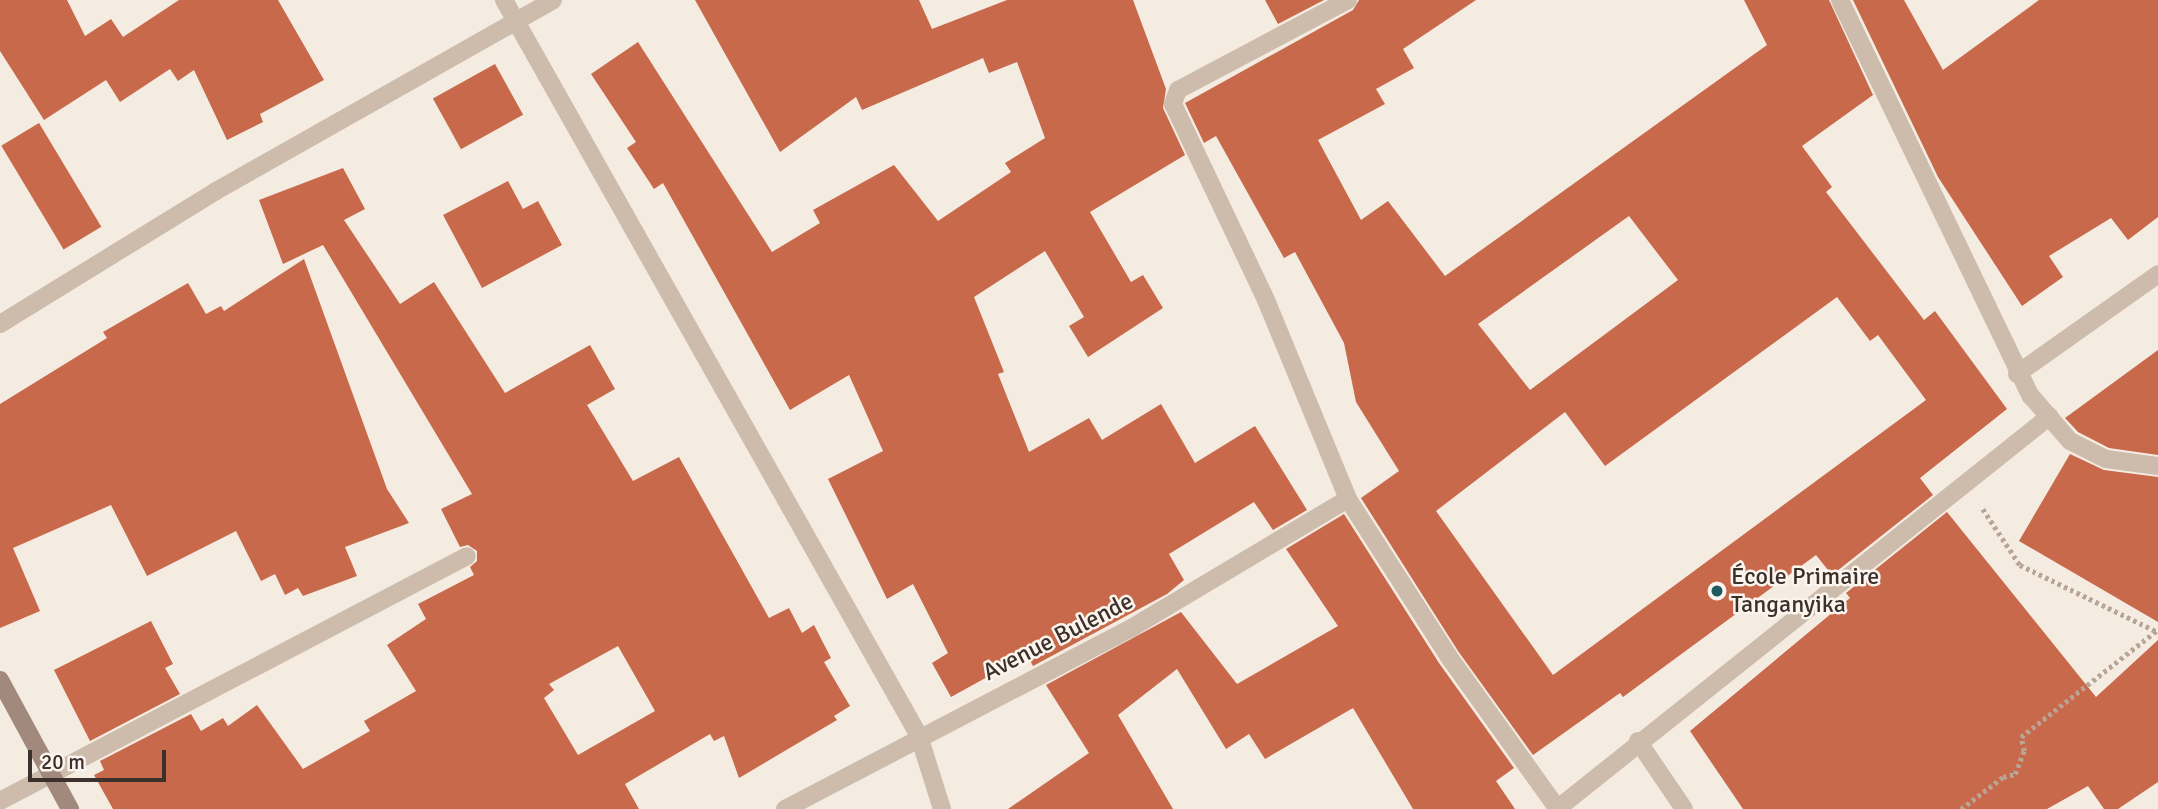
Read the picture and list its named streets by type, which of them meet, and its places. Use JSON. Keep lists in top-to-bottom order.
{
  "streets": {
    "street": ["Avenue Bulende"]
  },
  "places": ["École Primaire Tanganyika"],
  "scale_bar": "20 m"
}
